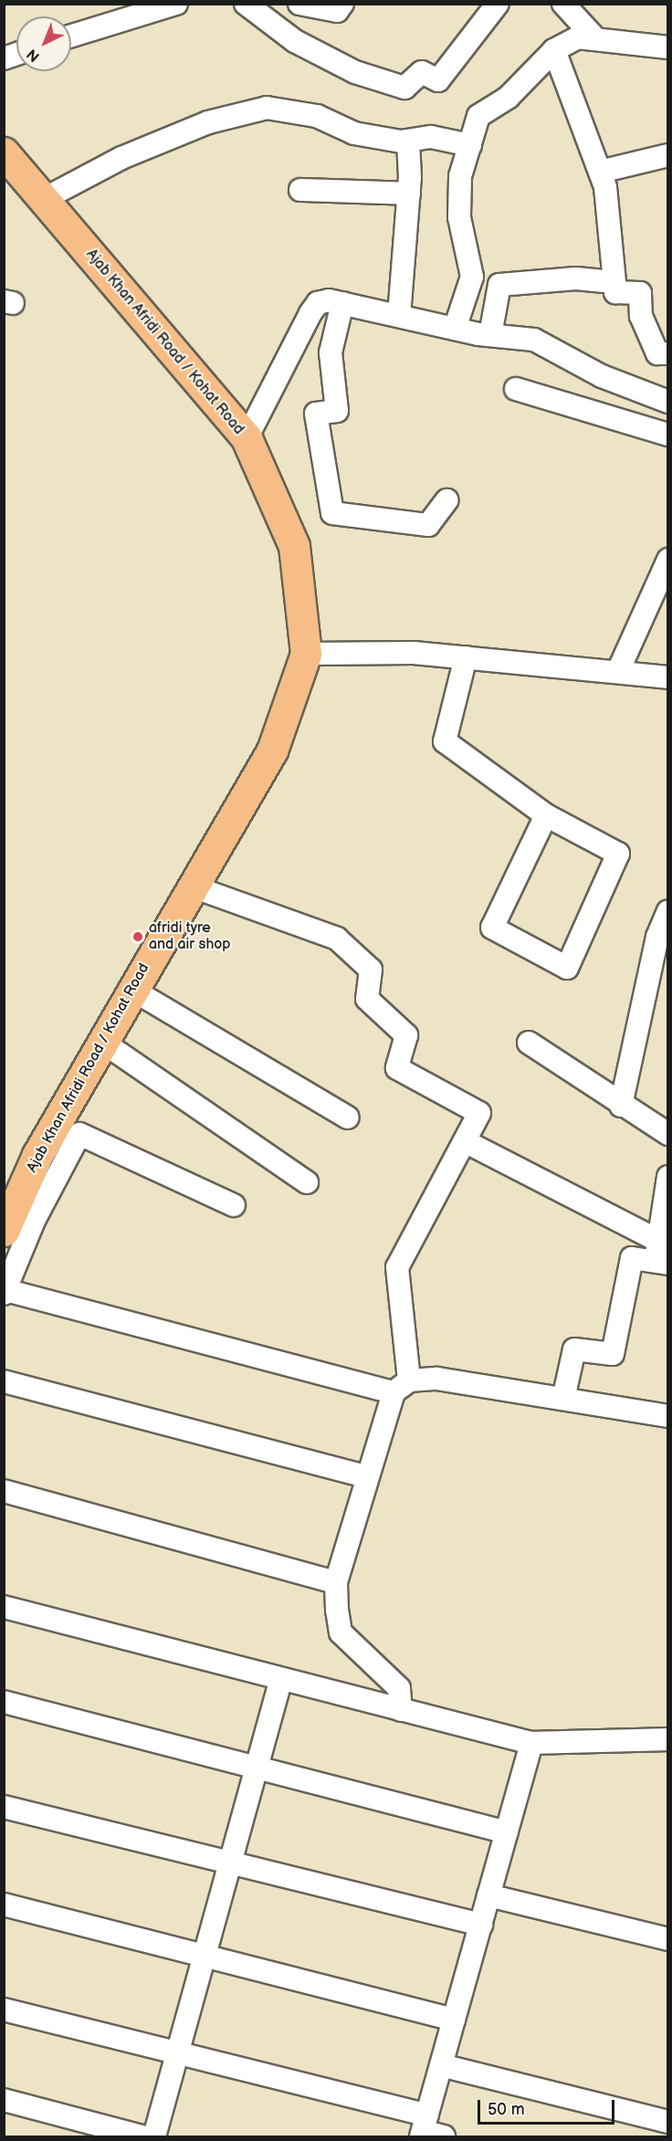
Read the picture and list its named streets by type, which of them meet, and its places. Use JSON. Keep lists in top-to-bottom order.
{
  "streets": {
    "main road": ["Ajab Khan Afridi Road / Kohat Road"]
  },
  "places": ["afridi tyre and air shop"],
  "scale_bar": "50 m",
  "north": "bottom left"
}
